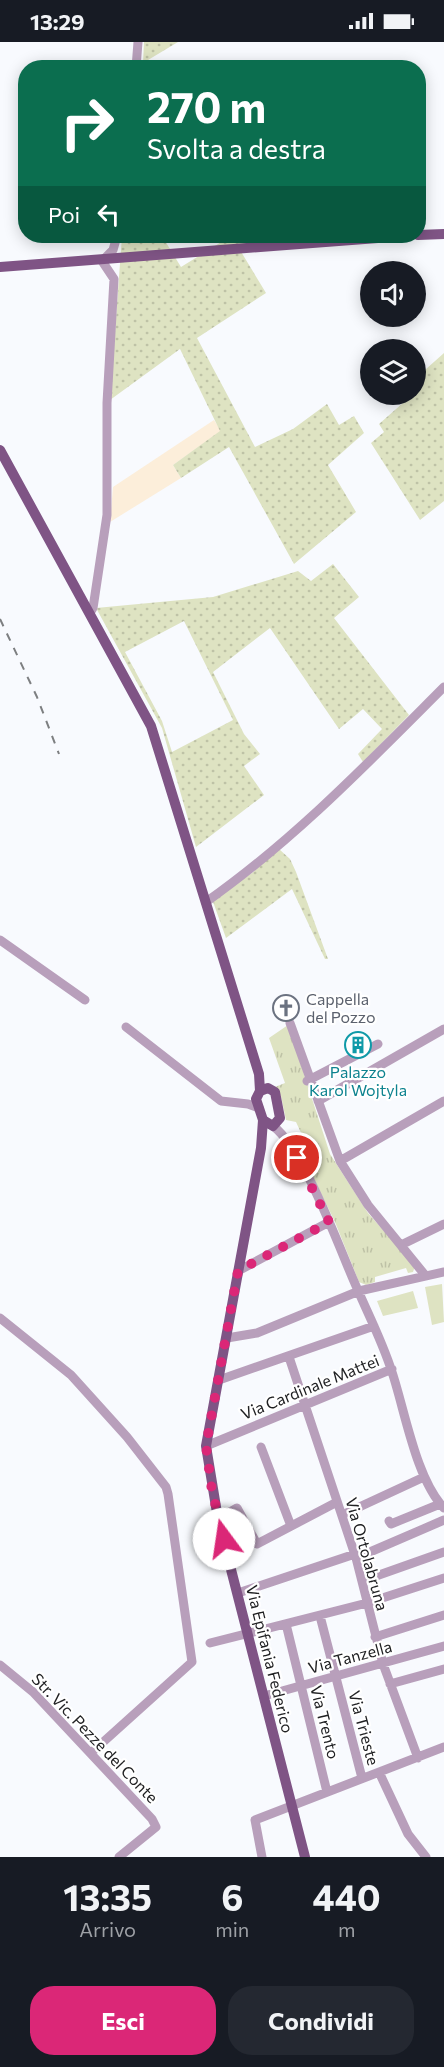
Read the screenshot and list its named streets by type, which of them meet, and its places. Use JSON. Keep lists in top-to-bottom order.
{
  "streets": {
    "main road": ["Via Epifania Federico"],
    "street": [
      "Via Cardinale Mattei",
      "Via Ortolabruna",
      "Via Tanzella",
      "Via Trento",
      "Via Trieste",
      "Str. Vic. Pezze del Conte"
    ]
  },
  "crossings": [
    ["Via Cardinale Mattei", "Via Ortolabruna"],
    ["Via Cardinale Mattei", "Via Epifania Federico"],
    ["Via Ortolabruna", "Via Tanzella"],
    ["Via Tanzella", "Via Epifania Federico"],
    ["Via Tanzella", "Via Trento"],
    ["Via Tanzella", "Via Trieste"]
  ],
  "places": {
    "church": ["Cappella del Pozzo"],
    "building": ["Palazzo Karol Wojtyla"]
  },
  "page": {
    "status": "13:29",
    "turn": ["270 m", "Svolta a destra"],
    "then": "Poi",
    "eta": [
      "13:35",
      "Arrivo",
      "6",
      "min",
      "440",
      "m"
    ],
    "buttons": ["Esci", "Condividi"]
  }
}
